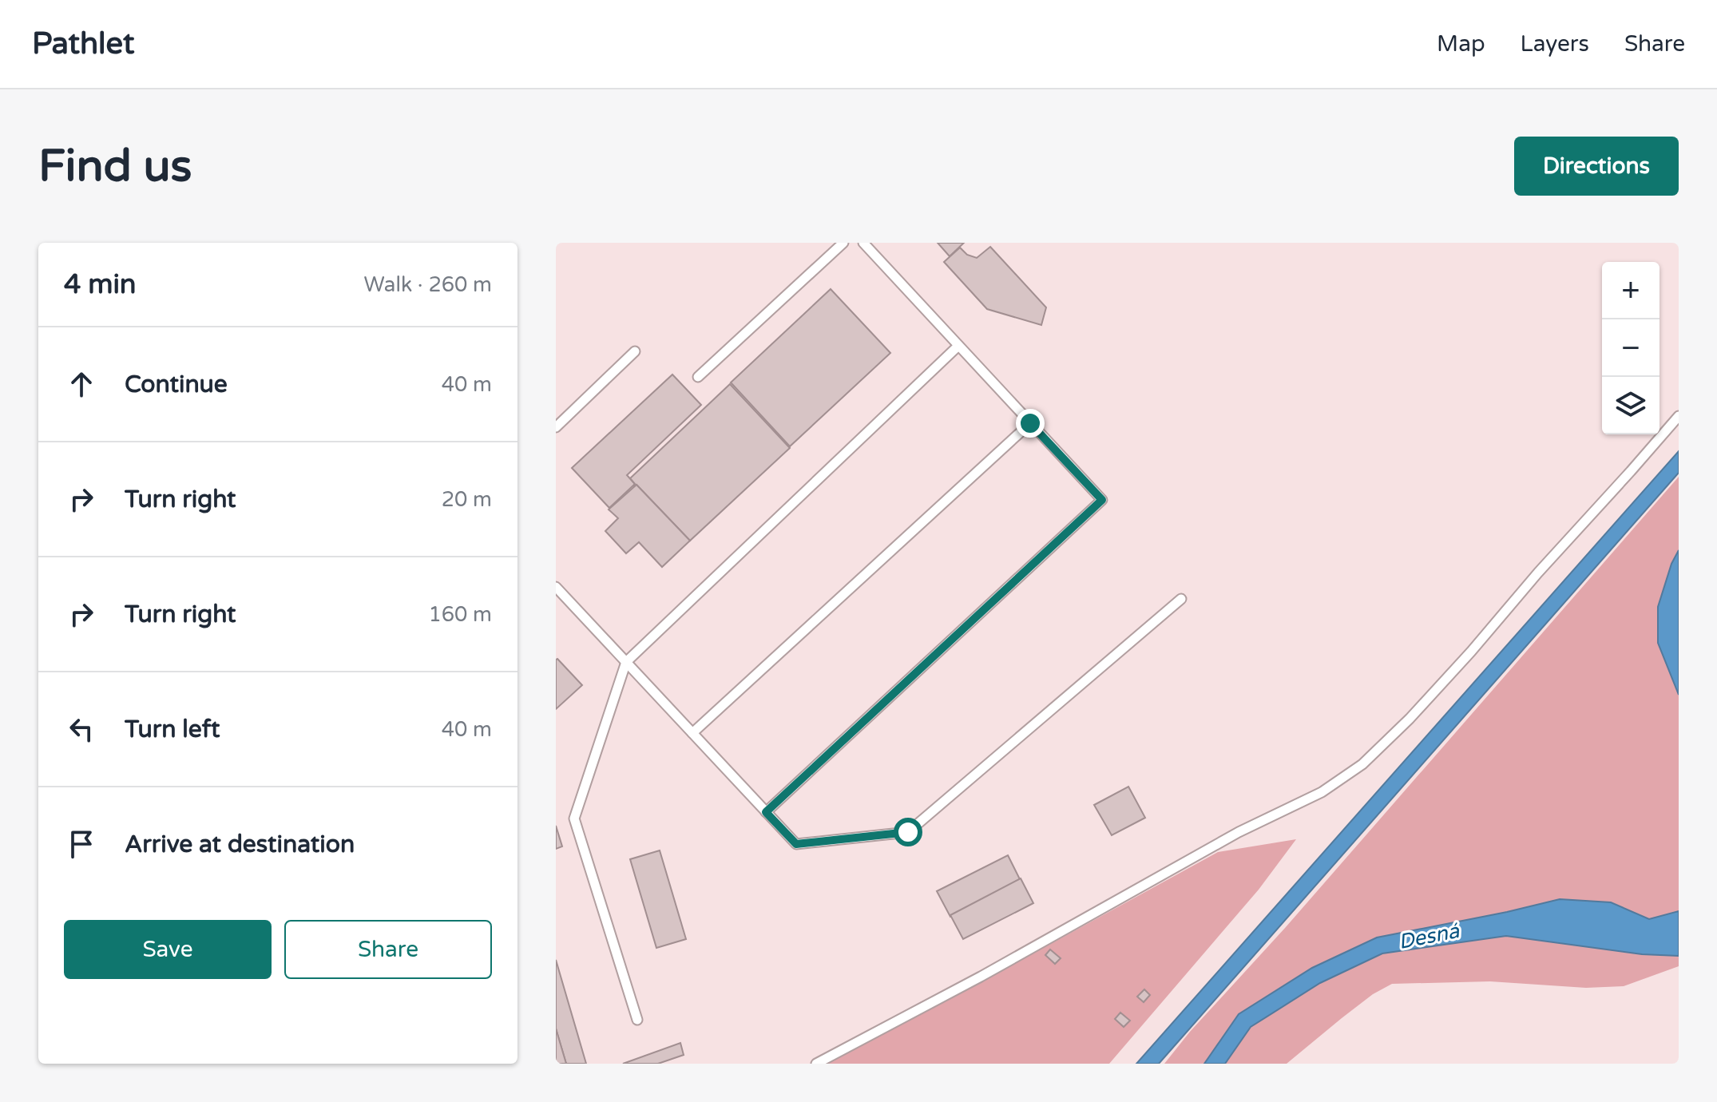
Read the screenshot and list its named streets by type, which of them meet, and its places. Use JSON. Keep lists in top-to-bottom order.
{
  "water": ["Desná"],
  "page": {
    "header": "Pathlet",
    "nav": ["Map", "Layers", "Share"],
    "buttons": [
      "Directions",
      ["Save", "Share"]
    ],
    "title": "Find us",
    "heading": ["4 min", "Walk · 260 m"],
    "map_buttons": ["+", "−"],
    "list": [
      ["Continue", "40 m"],
      ["Turn right", "20 m"],
      ["Turn right", "160 m"],
      ["Turn left", "40 m"],
      "Arrive at destination"
    ]
  }
}
